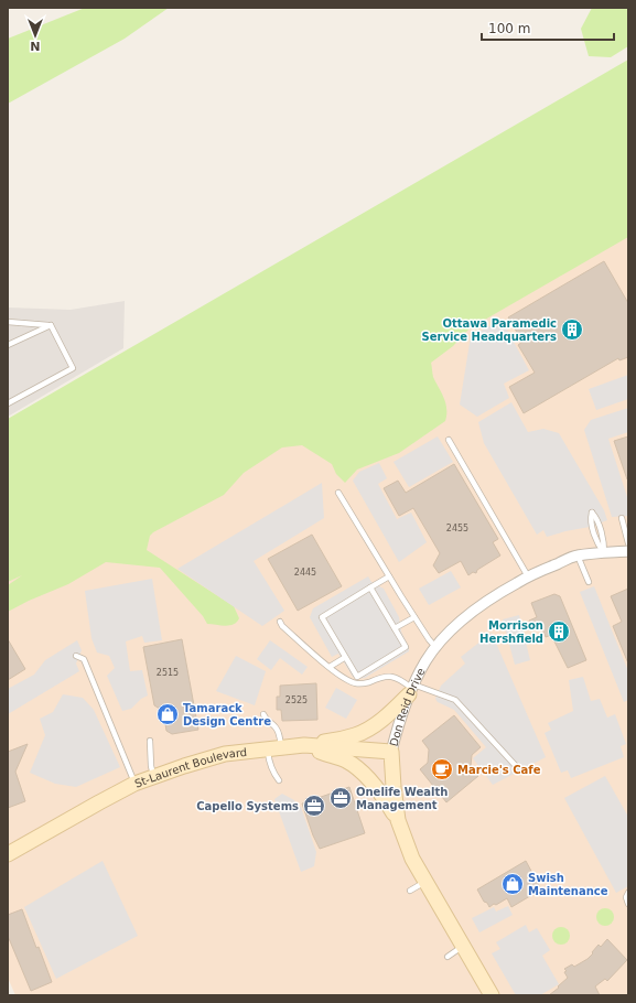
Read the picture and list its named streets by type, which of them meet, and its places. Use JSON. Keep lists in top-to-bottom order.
{
  "streets": {
    "street": ["Don Reid Drive", "St-Laurent Boulevard"]
  },
  "crossings": [
    ["Don Reid Drive", "St-Laurent Boulevard"]
  ],
  "places": {
    "building": ["Ottawa Paramedic Service Headquarters", "Morrison Hershfield"],
    "shop": ["Tamarack Design Centre", "Swish Maintenance"],
    "cafe": ["Marcie's Cafe"],
    "office": ["Onelife Wealth Management", "Capello Systems"]
  },
  "house_numbers": [
    "2455",
    "2445",
    "2515",
    "2525"
  ],
  "scale_bar": "100 m",
  "north": "bottom"
}
